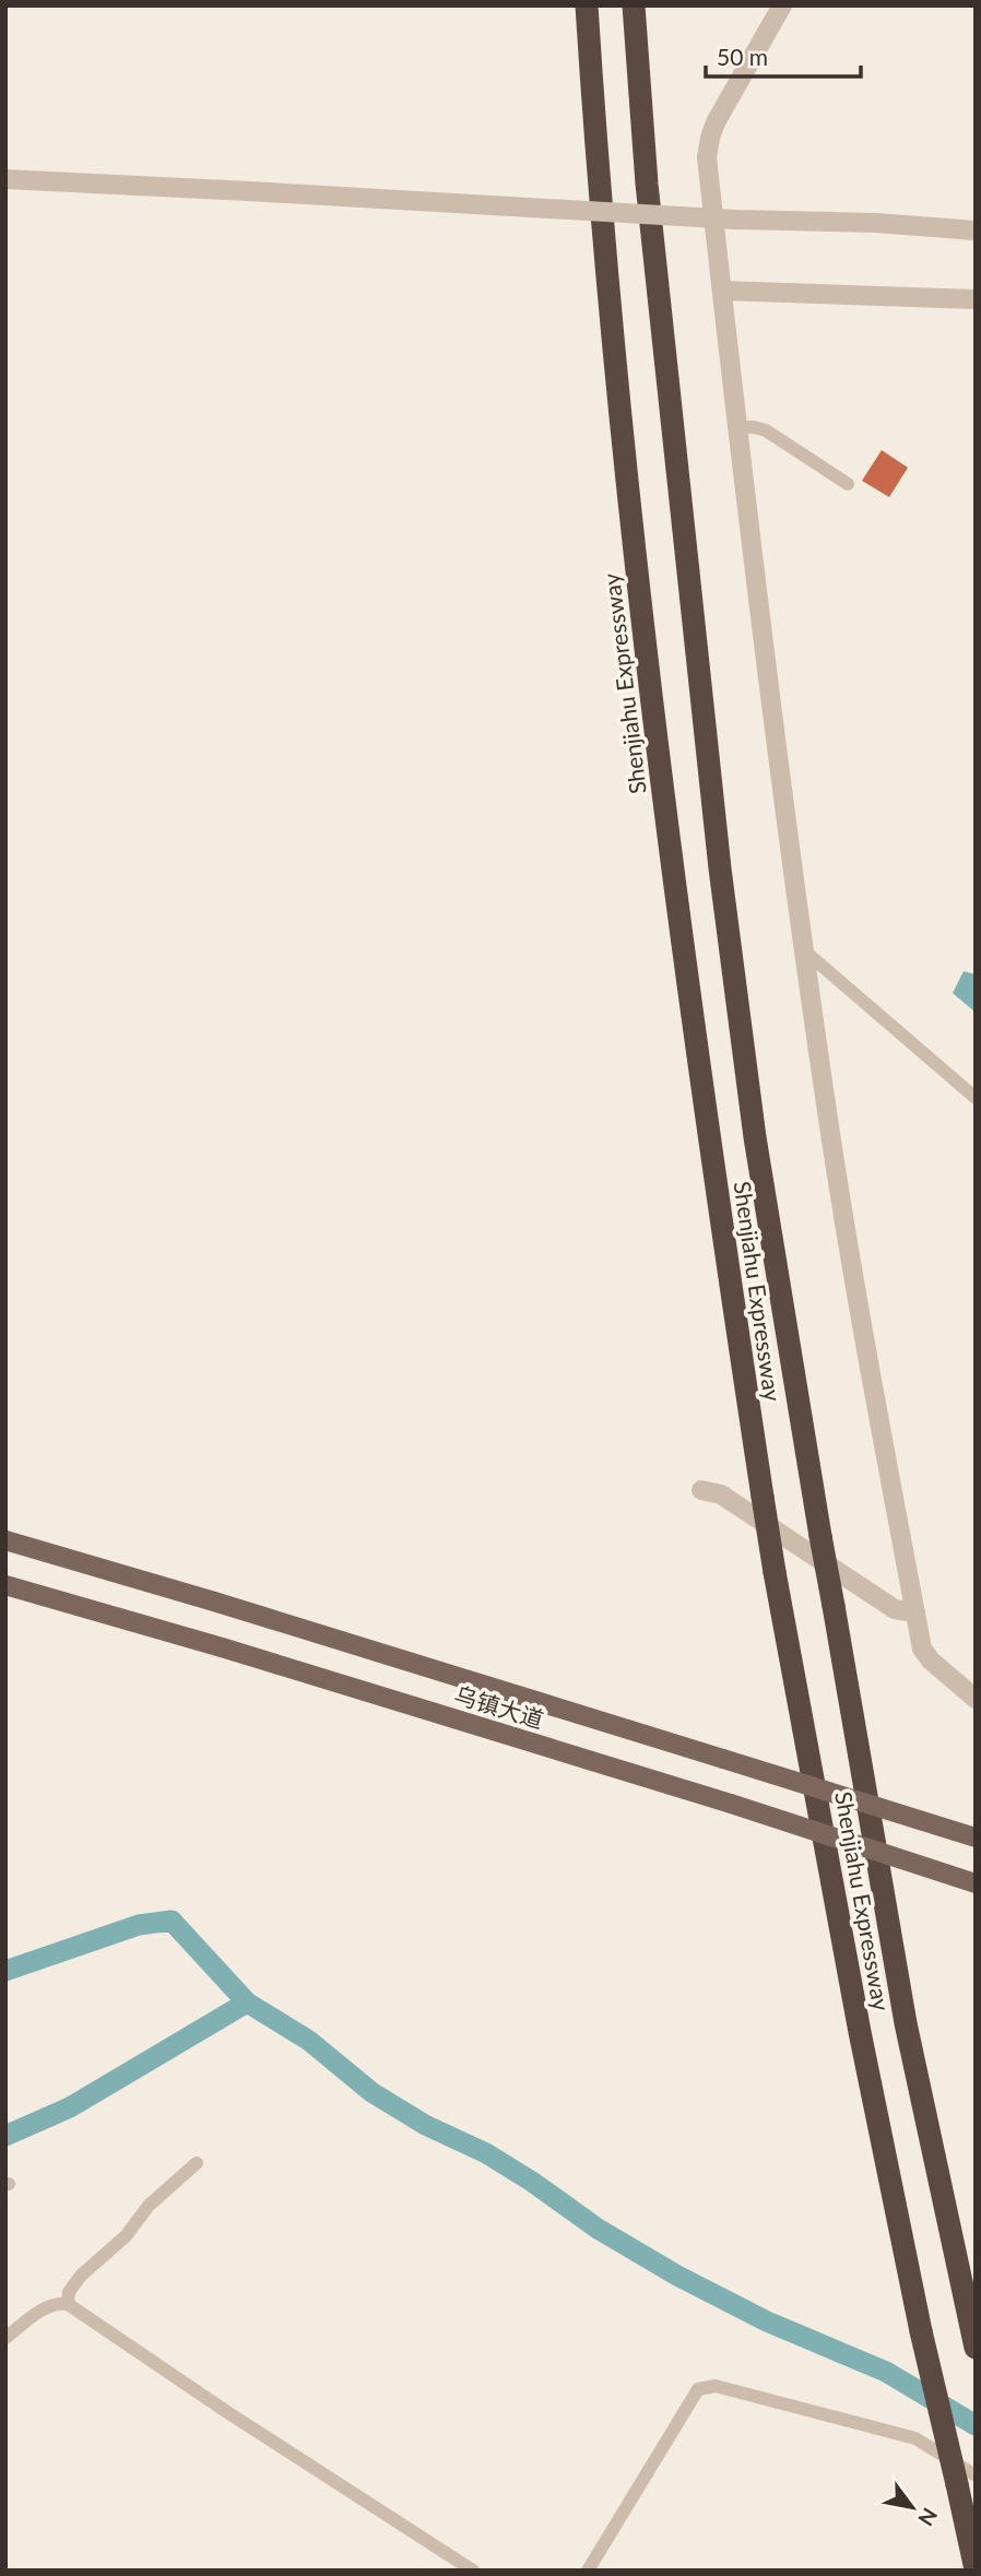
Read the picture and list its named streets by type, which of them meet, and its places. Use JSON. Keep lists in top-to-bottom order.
{
  "streets": {
    "highway": ["Shenjiahu Expressway"],
    "main road": ["乌镇大道"]
  },
  "scale_bar": "50 m",
  "north": "bottom right"
}
